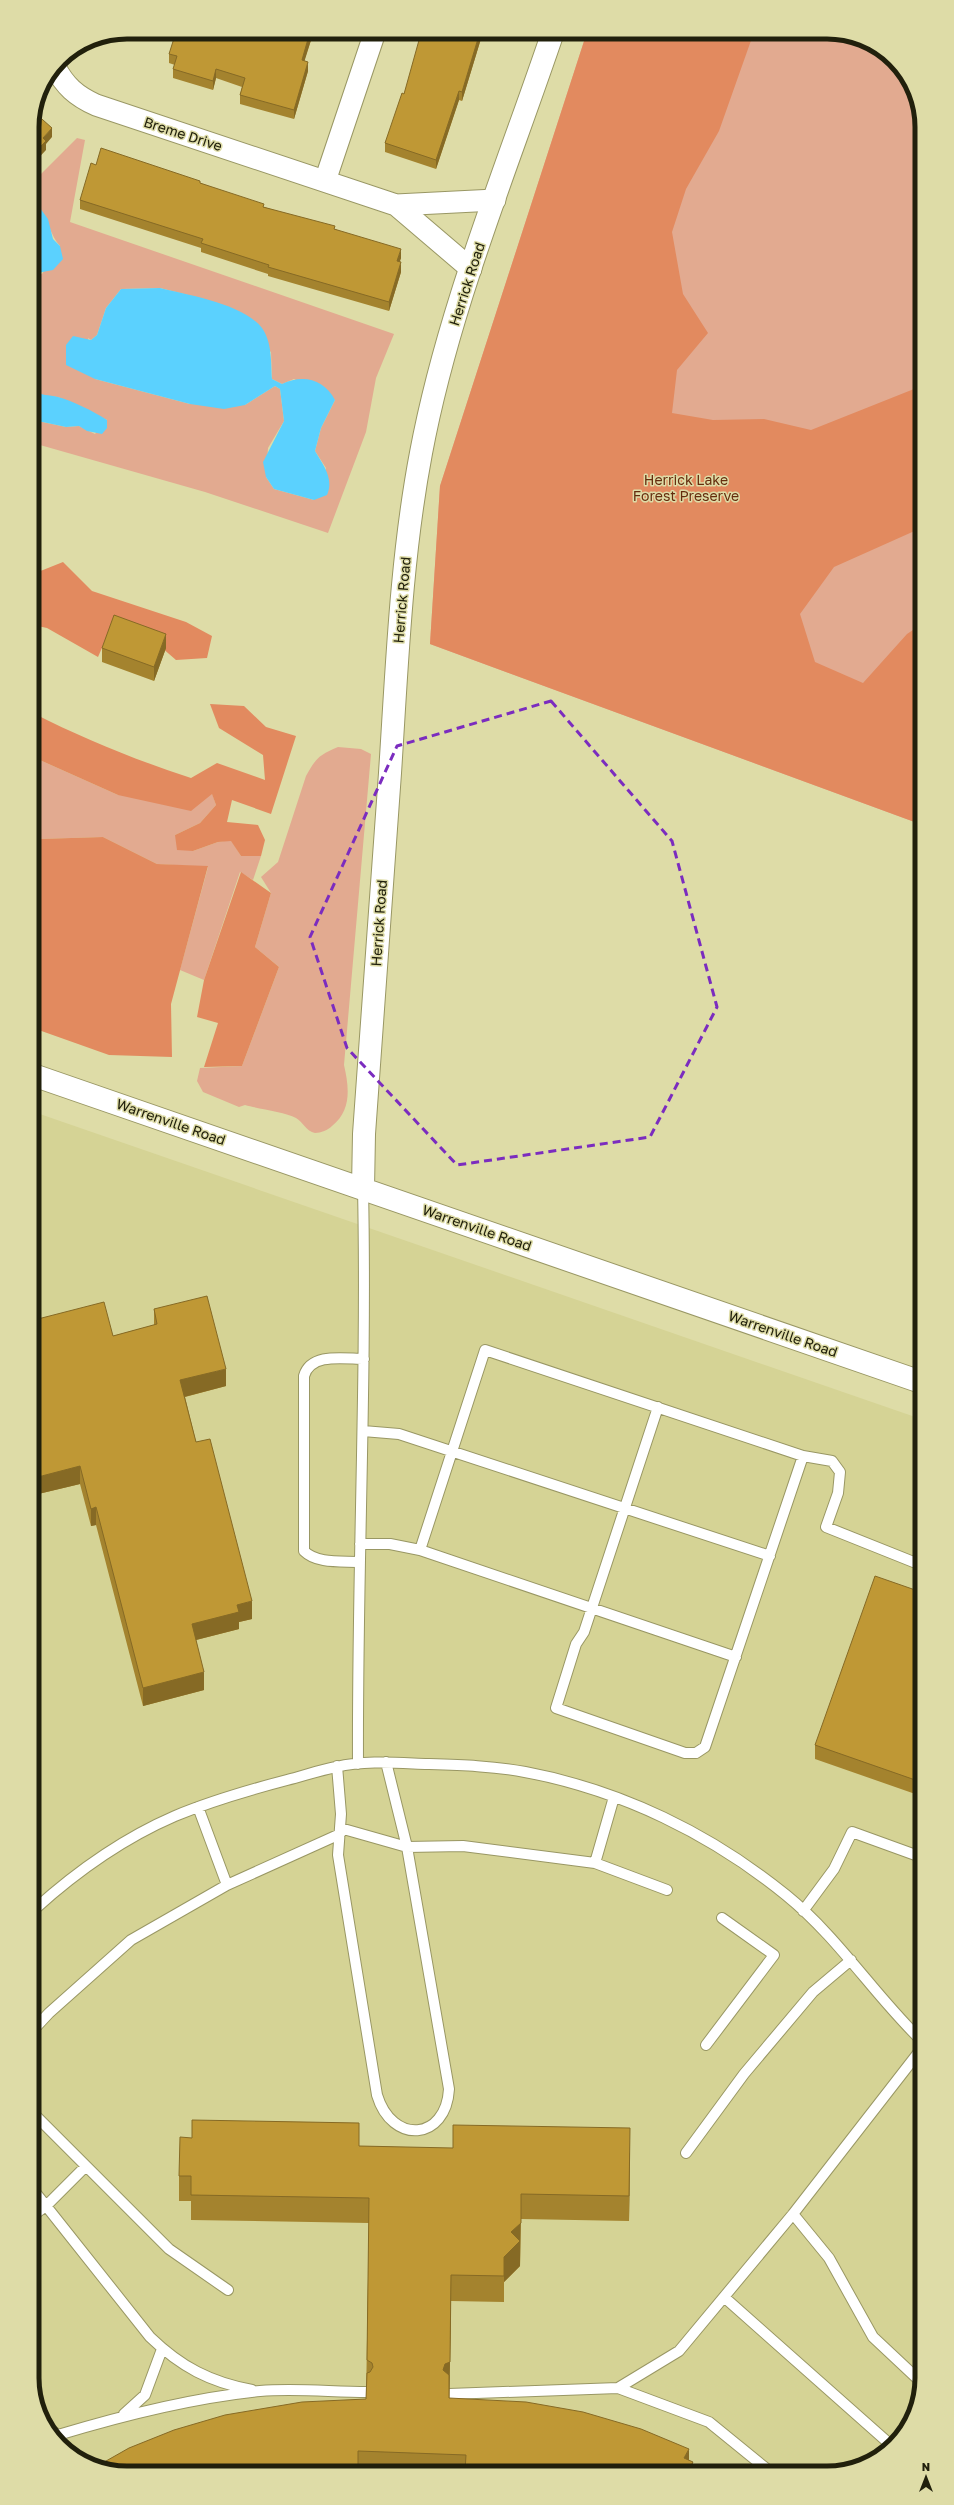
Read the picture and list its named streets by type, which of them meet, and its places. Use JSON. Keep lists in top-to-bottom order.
{
  "streets": {
    "street": ["Breme Drive", "Herrick Road", "Warrenville Road"]
  },
  "crossings": [
    ["Breme Drive", "Herrick Road"],
    ["Herrick Road", "Warrenville Road"]
  ],
  "parks": ["Herrick Lake Forest Preserve"],
  "north": "top"
}
